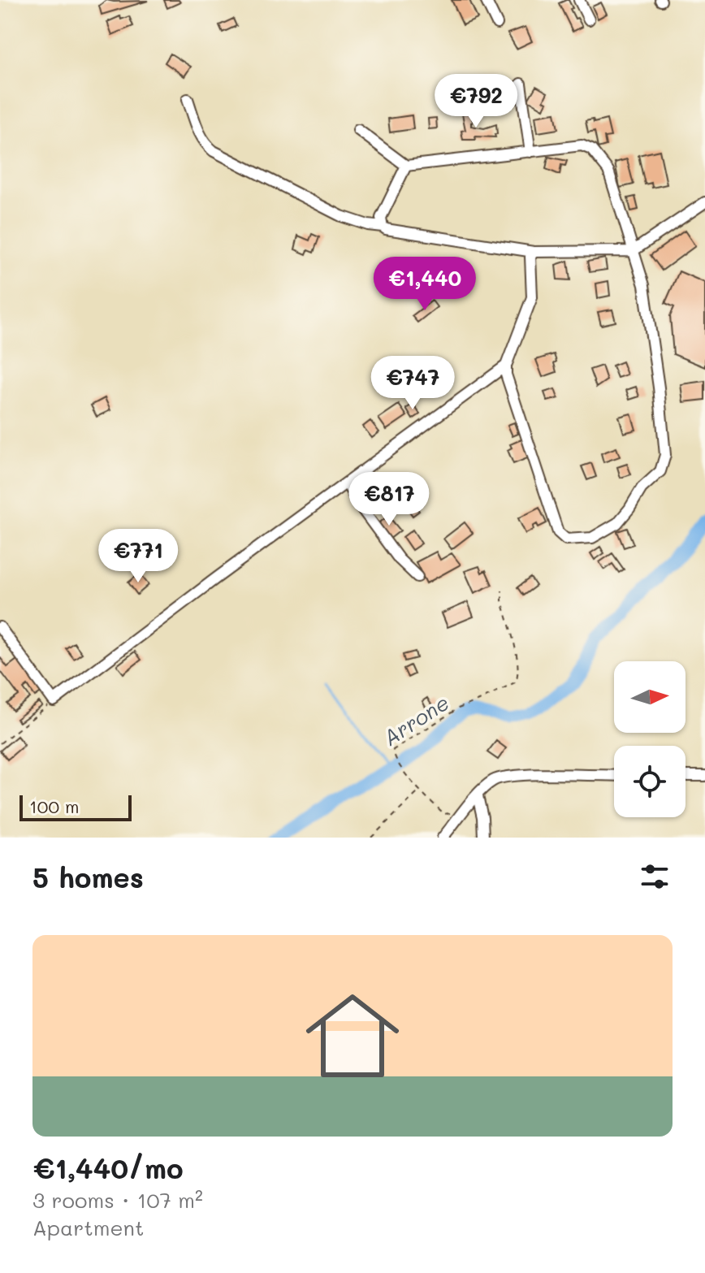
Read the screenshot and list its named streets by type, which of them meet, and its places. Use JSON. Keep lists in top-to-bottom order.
{
  "water": ["Arrone"],
  "scale_bar": "100 m",
  "north": "right",
  "page": {
    "price": [
      "€792",
      "€1,440",
      "€747",
      "€817",
      "€771"
    ],
    "scale": "100 m",
    "heading": "5 homes",
    "list": [
      {
        "name": "€1,440/mo",
        "note": "3 rooms · 107 m² · Apartment"
      }
    ]
  }
}
